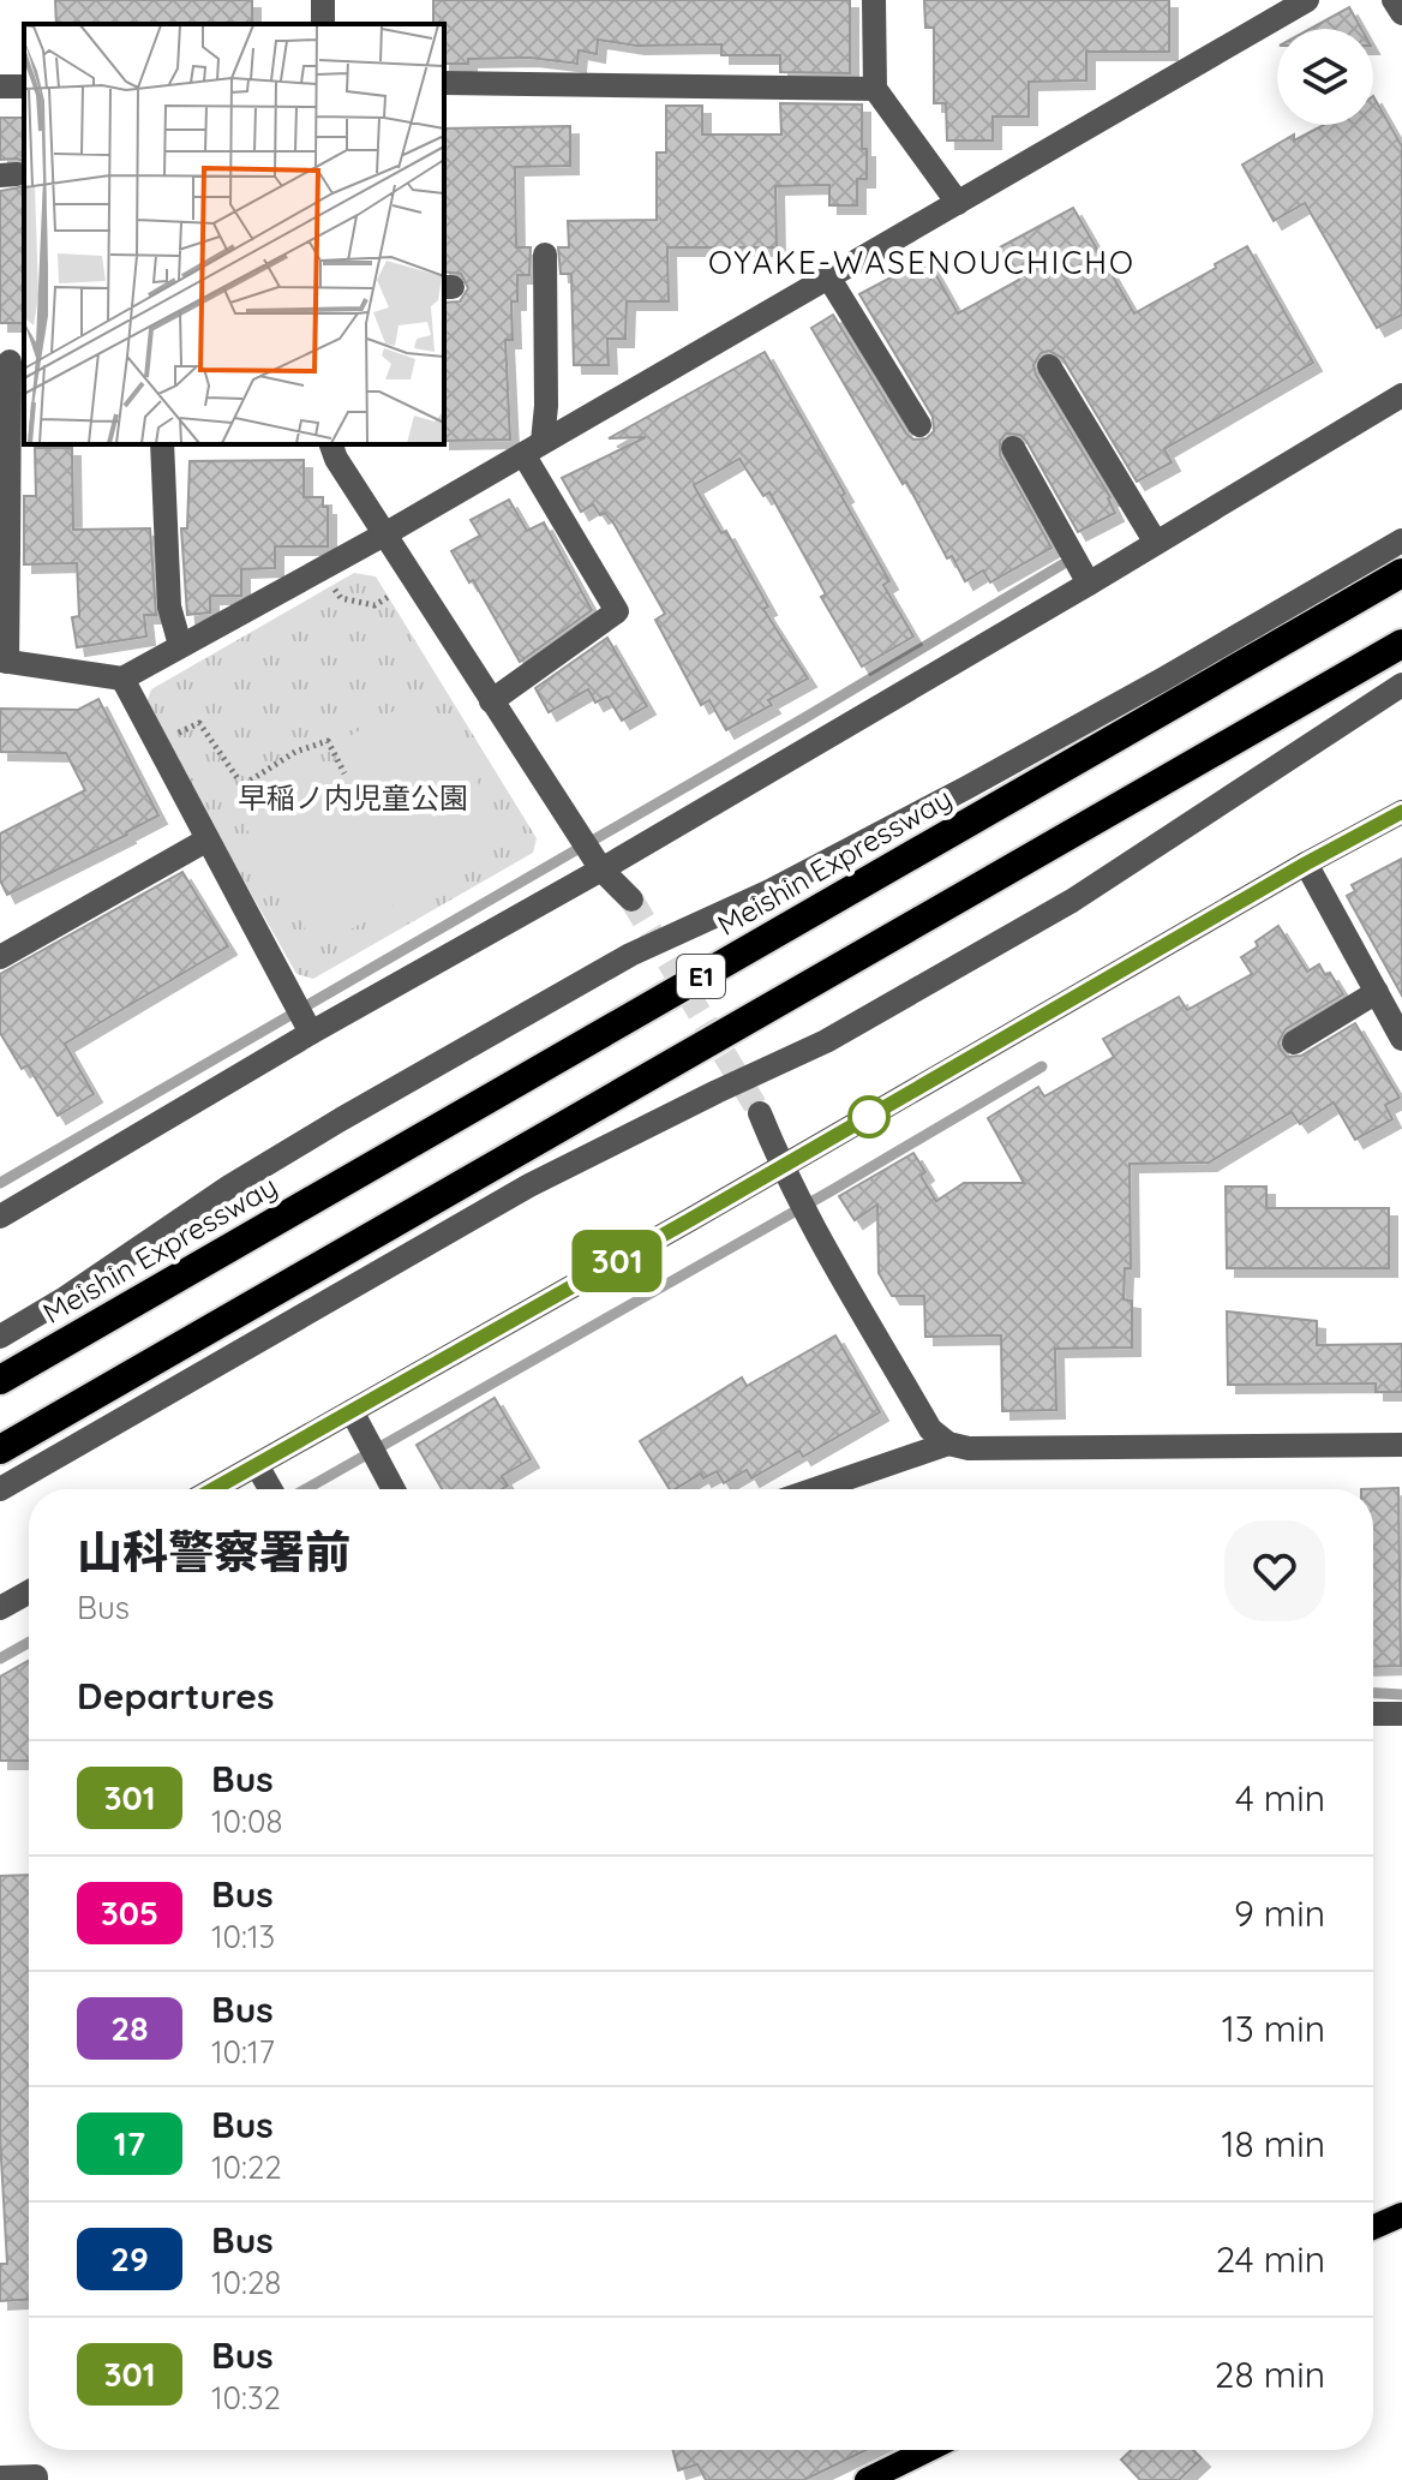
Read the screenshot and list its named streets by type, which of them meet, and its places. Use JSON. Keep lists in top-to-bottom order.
{
  "streets": {
    "highway": ["Meishin Expressway", "E1"]
  },
  "districts": ["OYAKE-WASENOUCHICHO"],
  "parks": ["早稲ノ内児童公園"],
  "lines": ["bus line 301"],
  "page": {
    "on_map": "301",
    "heading": [
      ["山科警察署前", "Bus"],
      "Departures"
    ],
    "list": [
      {
        "mark": "301",
        "name": "Bus",
        "note": "10:08",
        "value": "4 min"
      },
      {
        "mark": "305",
        "name": "Bus",
        "note": "10:13",
        "value": "9 min"
      },
      {
        "mark": "28",
        "name": "Bus",
        "note": "10:17",
        "value": "13 min"
      },
      {
        "mark": "17",
        "name": "Bus",
        "note": "10:22",
        "value": "18 min"
      },
      {
        "mark": "29",
        "name": "Bus",
        "note": "10:28",
        "value": "24 min"
      },
      {
        "mark": "301",
        "name": "Bus",
        "note": "10:32",
        "value": "28 min"
      }
    ]
  }
}
